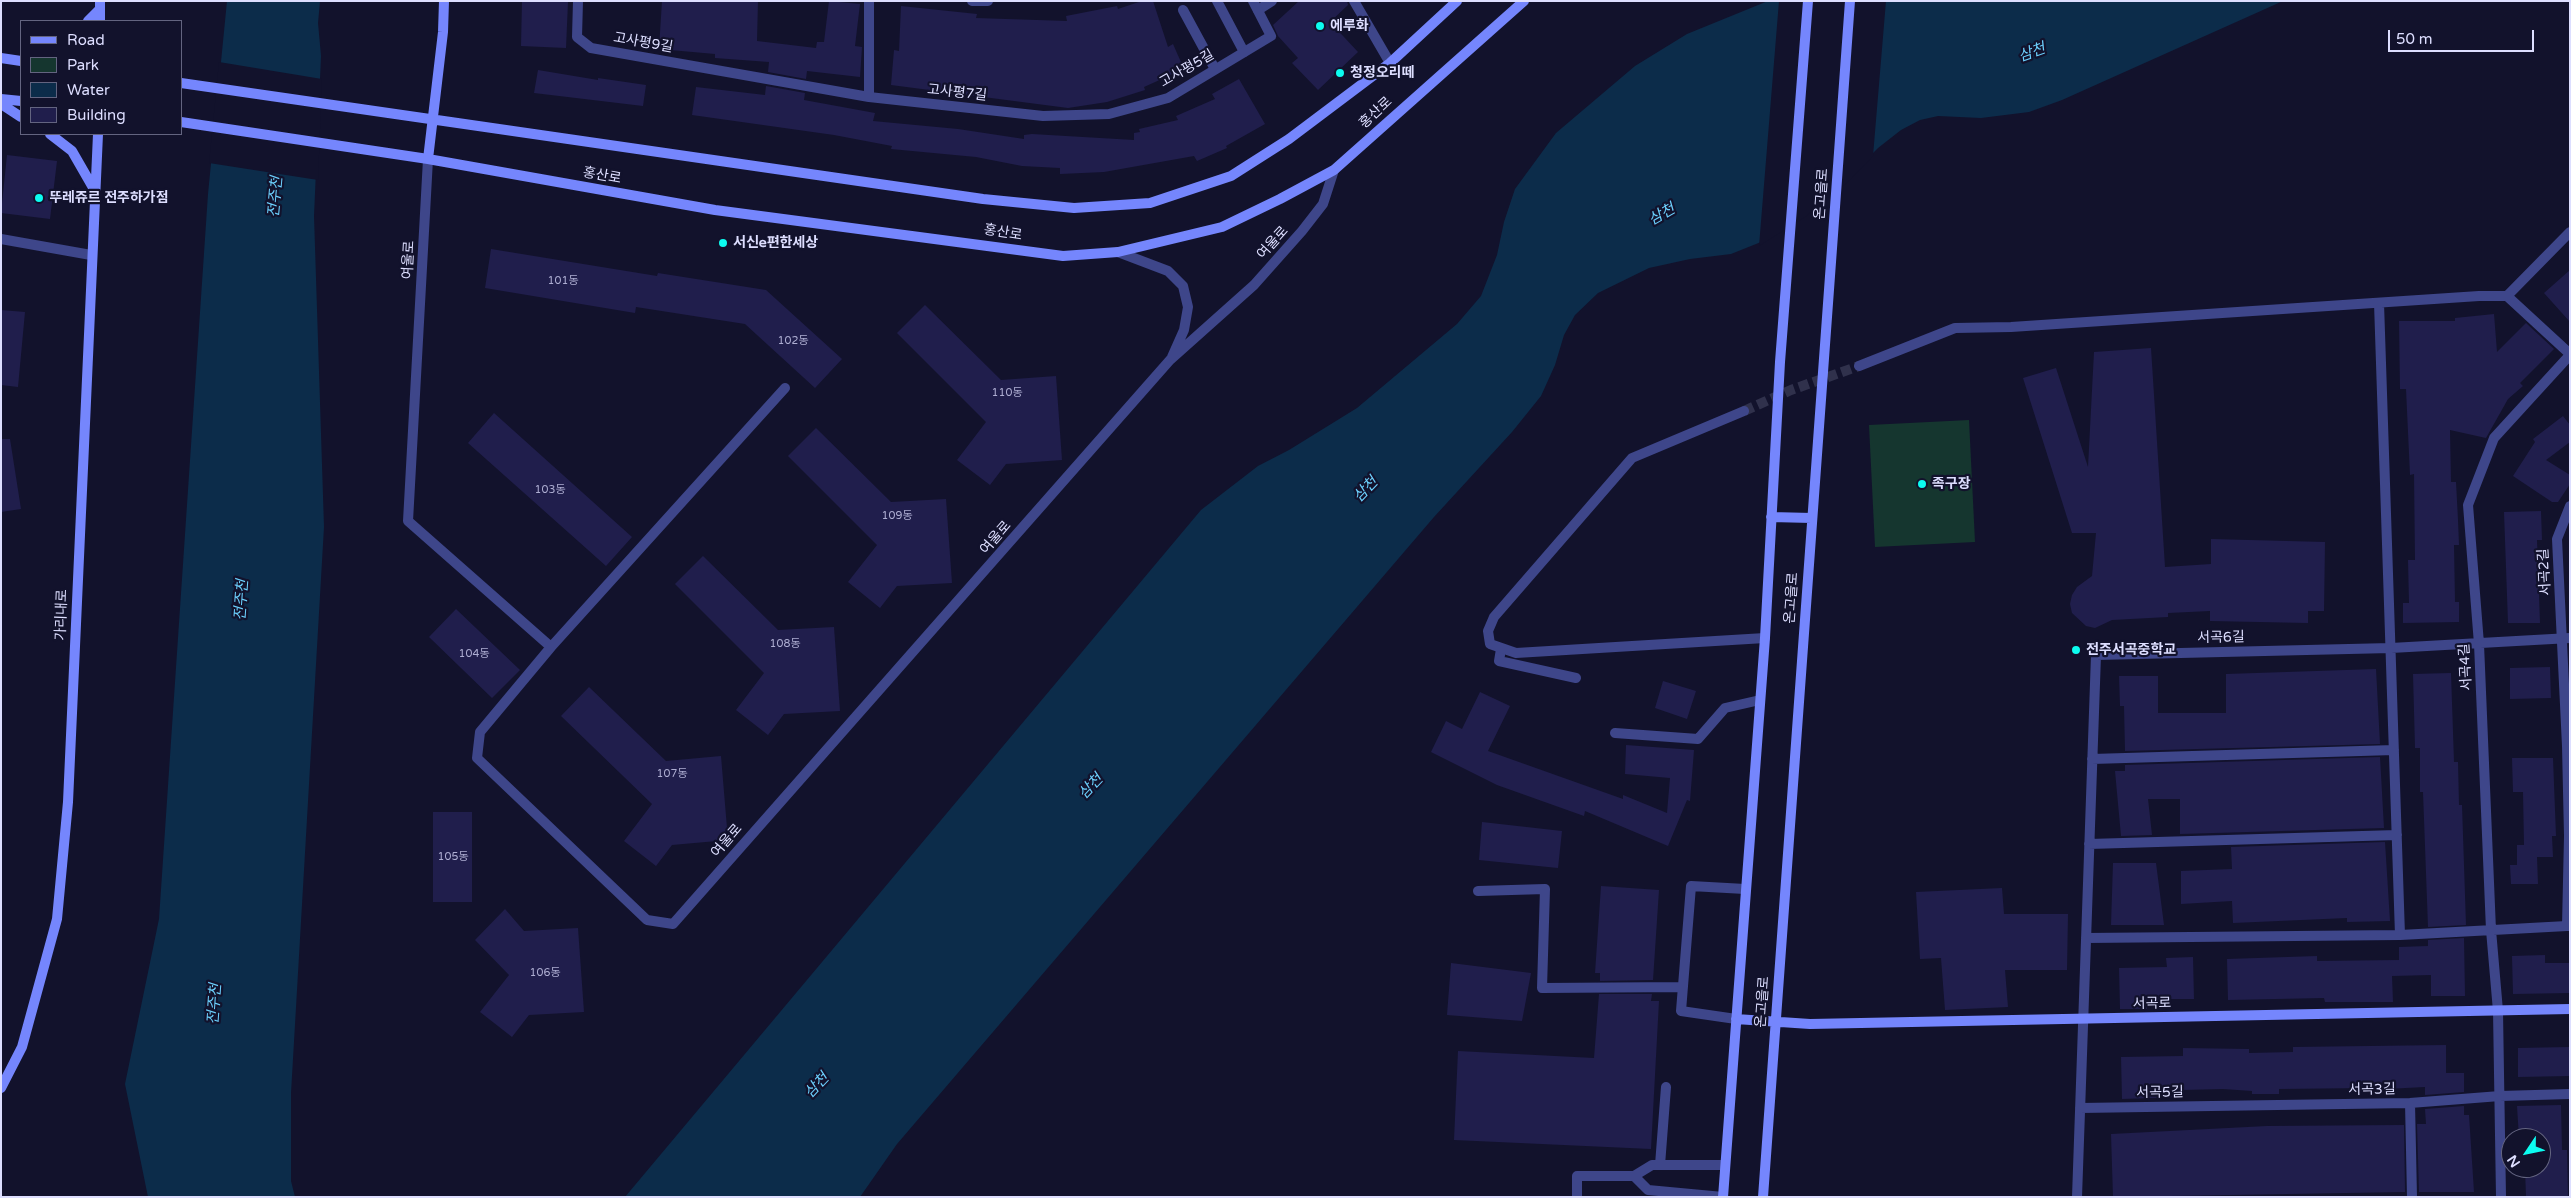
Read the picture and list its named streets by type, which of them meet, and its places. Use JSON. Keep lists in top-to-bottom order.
{
  "streets": {
    "street": [
      "고사평9길",
      "고사평5길",
      "고사평7길",
      "홍산로",
      "온고을로",
      "여울로",
      "서곡2길",
      "가리내로",
      "서곡6길",
      "서곡4길",
      "서곡로",
      "서곡3길",
      "서곡5길"
    ]
  },
  "crossings": [
    ["고사평9길", "고사평7길"],
    ["고사평5길", "고사평7길"],
    ["홍산로", "여울로"],
    ["온고을로", "서곡로"],
    ["서곡2길", "서곡4길"],
    ["서곡6길", "서곡4길"],
    ["서곡6길", "서곡로"],
    ["서곡4길", "서곡로"],
    ["서곡3길", "서곡5길"]
  ],
  "water": ["삼천", "전주천"],
  "places": [
    "에루화",
    "청정오리떼",
    "뚜레쥬르 전주하가점",
    "서신e편한세상",
    "족구장",
    "전주서곡중학교"
  ],
  "house_numbers": [
    "101동",
    "102동",
    "110동",
    "103동",
    "109동",
    "108동",
    "104동",
    "107동",
    "105동",
    "106동"
  ],
  "legend": [
    "Road",
    "Park",
    "Water",
    "Building"
  ],
  "scale_bar": "50 m",
  "north": "bottom left"
}
